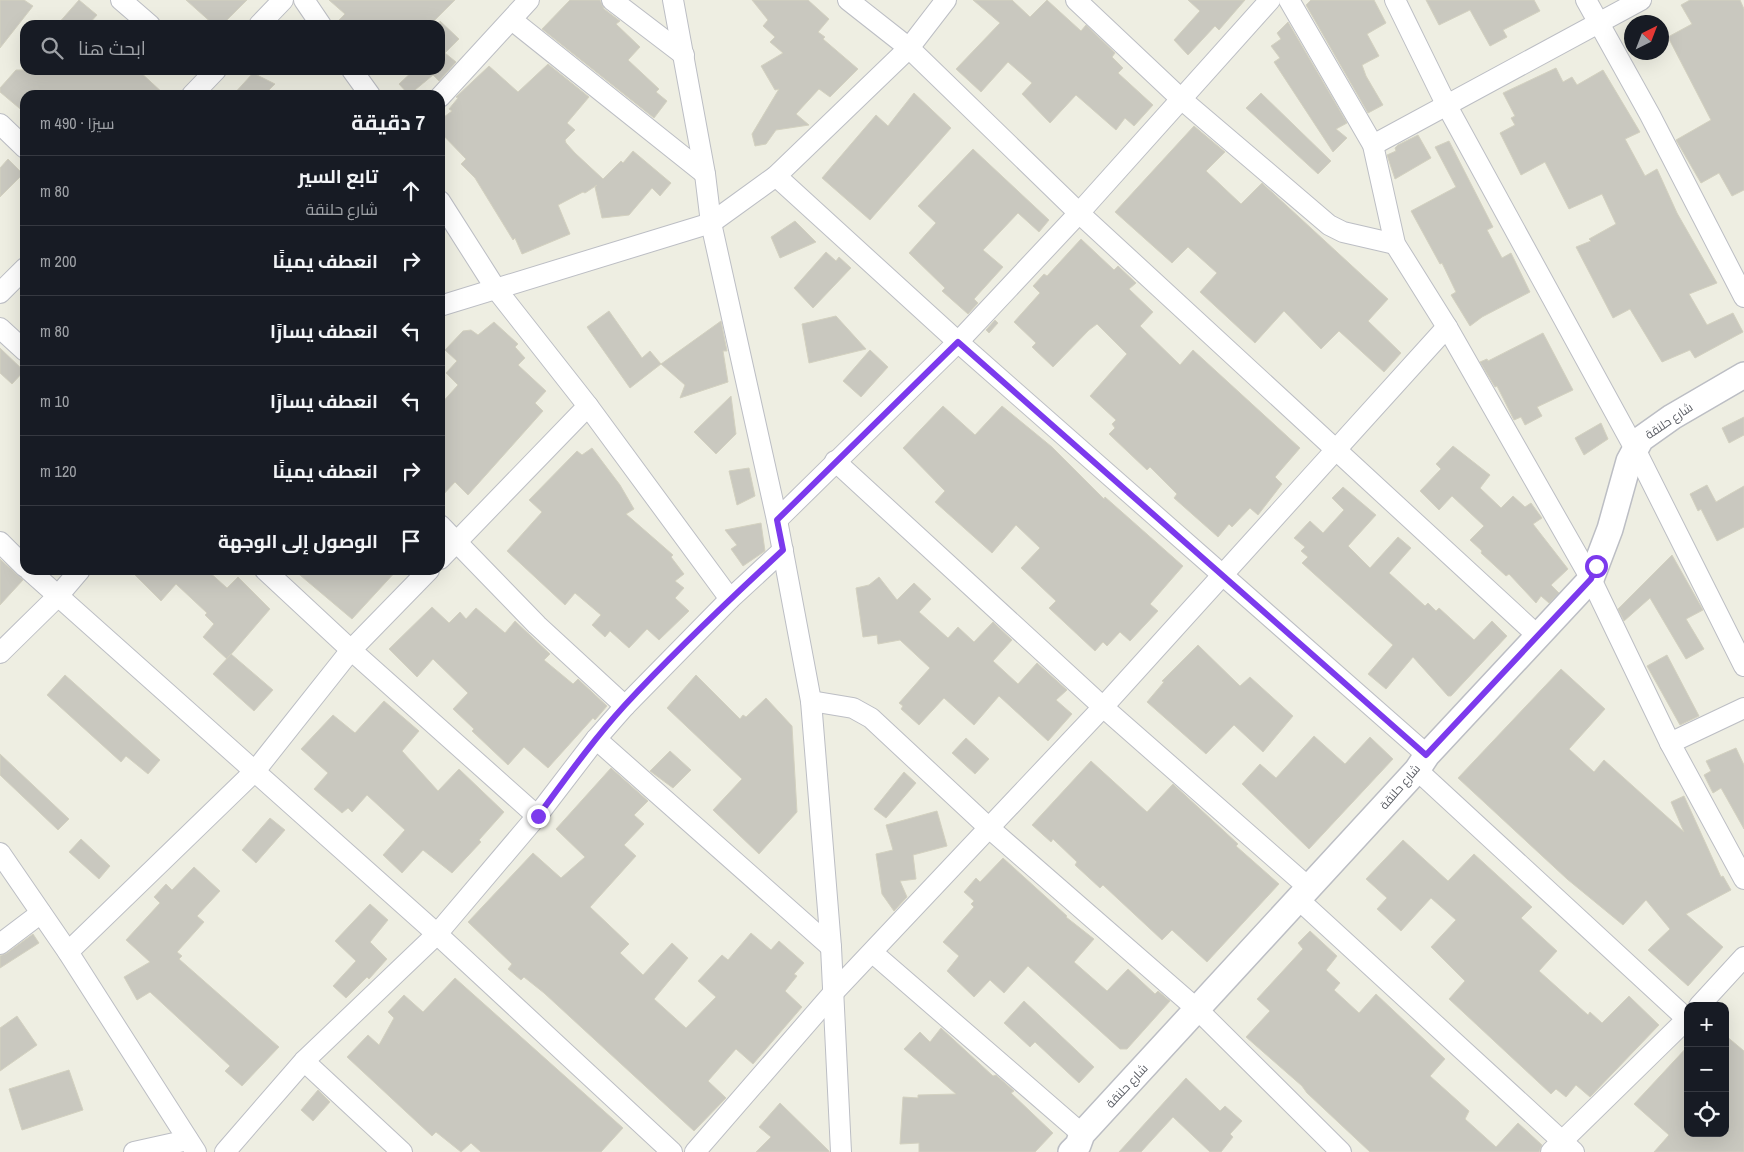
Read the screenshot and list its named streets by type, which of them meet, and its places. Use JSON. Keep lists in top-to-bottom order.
{
  "streets": {
    "street": ["شارع حلنقة"]
  },
  "north": "top right",
  "page": {
    "search": "ابحث هنا",
    "heading": ["7 دقيقة", "سيرًا · 490 m"],
    "list": [
      ["تابع السير", "شارع حلنقة", "80 m"],
      ["انعطف يمينًا", "200 m"],
      ["انعطف يسارًا", "80 m"],
      ["انعطف يسارًا", "10 m"],
      ["انعطف يمينًا", "120 m"],
      "الوصول إلى الوجهة"
    ],
    "map_buttons": ["+", "−"]
  }
}
